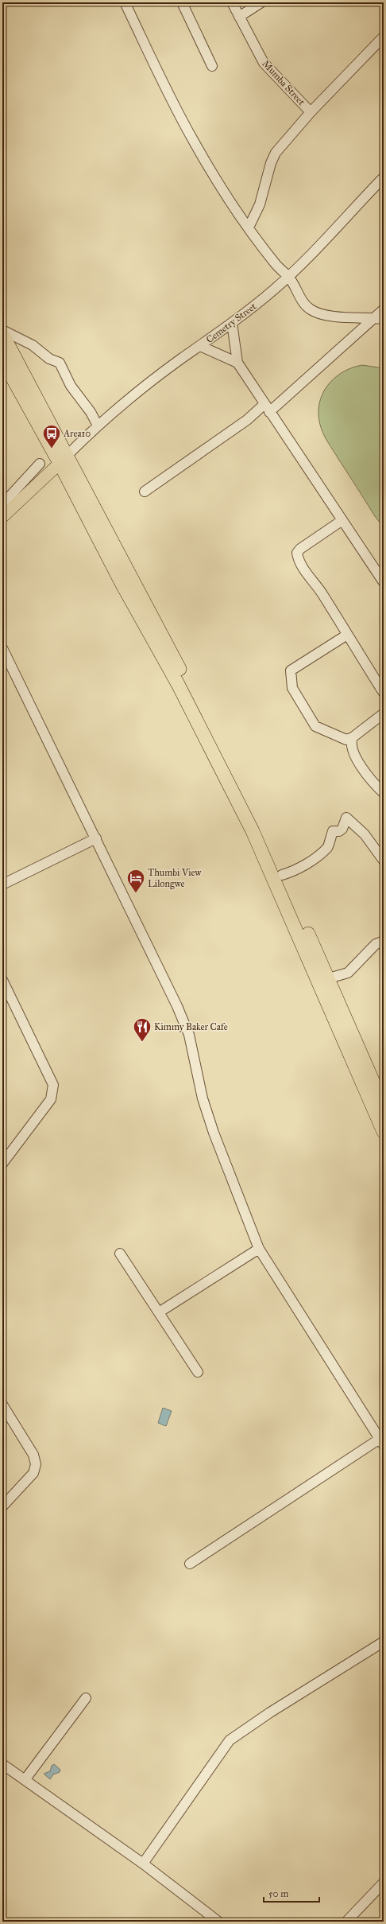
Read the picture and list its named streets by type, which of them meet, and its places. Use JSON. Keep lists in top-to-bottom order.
{
  "streets": {
    "street": ["Mumba Street", "Cemetry Street"]
  },
  "places": {
    "bus stop": ["Area10"],
    "hotel": ["Thumbi View Lilongwe"],
    "restaurant": ["Kimmy Baker Cafe"]
  },
  "scale_bar": "50 m"
}
